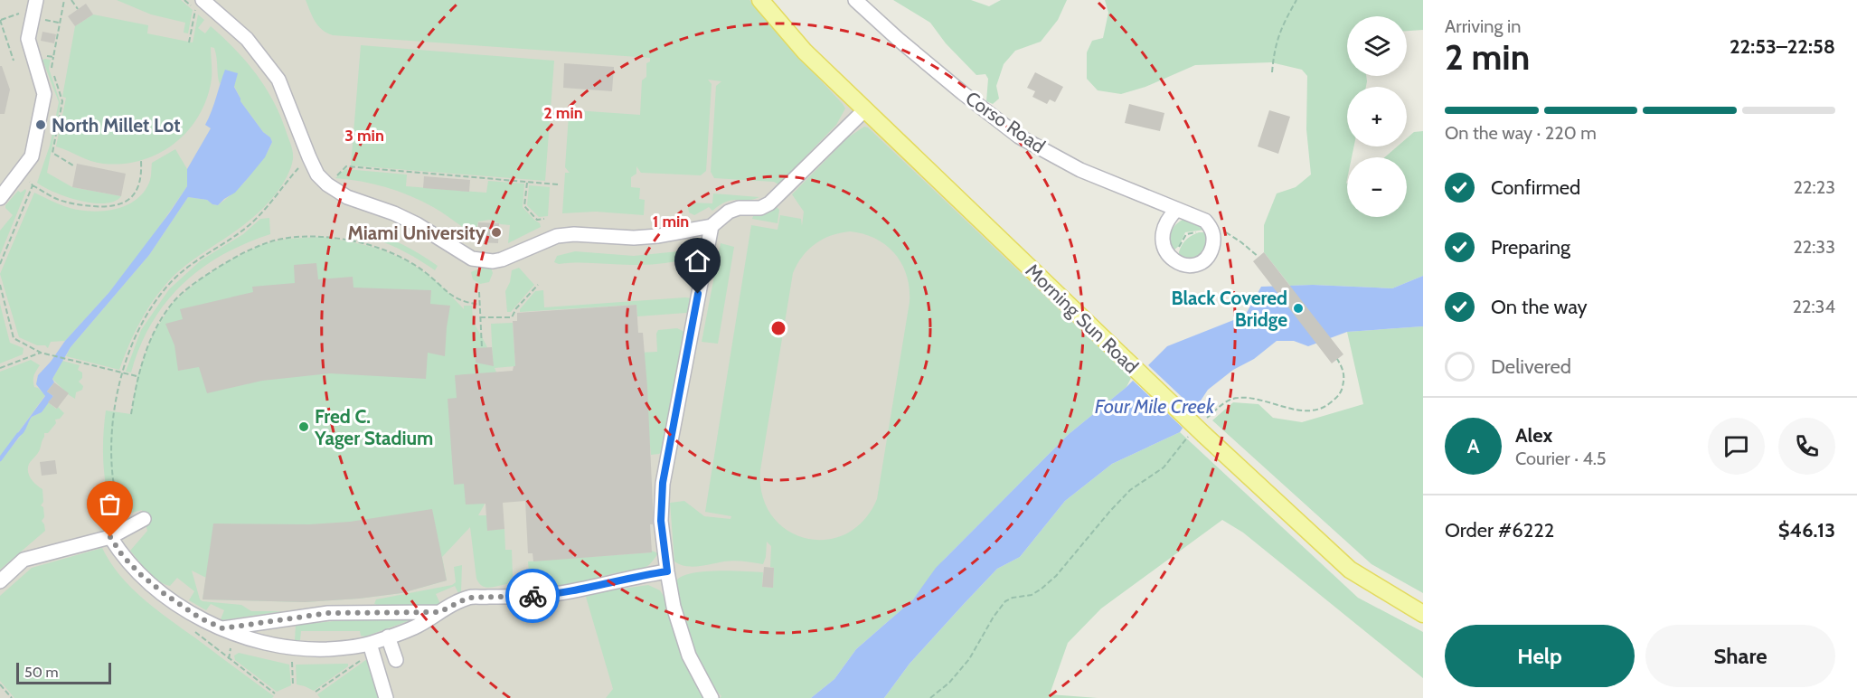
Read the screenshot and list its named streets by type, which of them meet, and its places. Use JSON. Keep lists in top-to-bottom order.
{
  "streets": {
    "main road": ["Morning Sun Road"],
    "street": ["Corso Road"]
  },
  "water": ["Four Mile Creek"],
  "places": [
    "North Millet Lot",
    "Miami University",
    "Black Covered Bridge",
    "Fred C. Yager Stadium"
  ],
  "scale_bar": "50 m",
  "page": {
    "heading": ["2 min", "Arriving in", "22:53–22:58"],
    "panel": [
      "Alex",
      "Courier · 4.5",
      "Order #6222",
      "$46.13"
    ],
    "map_buttons": ["+", "−"],
    "bar": "On the way · 220 m",
    "list": [
      ["Confirmed", "22:23"],
      ["Preparing", "22:33"],
      ["On the way", "22:34"],
      "Delivered"
    ],
    "round": "A",
    "buttons": ["Help", "Share"],
    "scale": "50 m"
  },
  "rings": ["2 min", "3 min", "1 min"]
}
